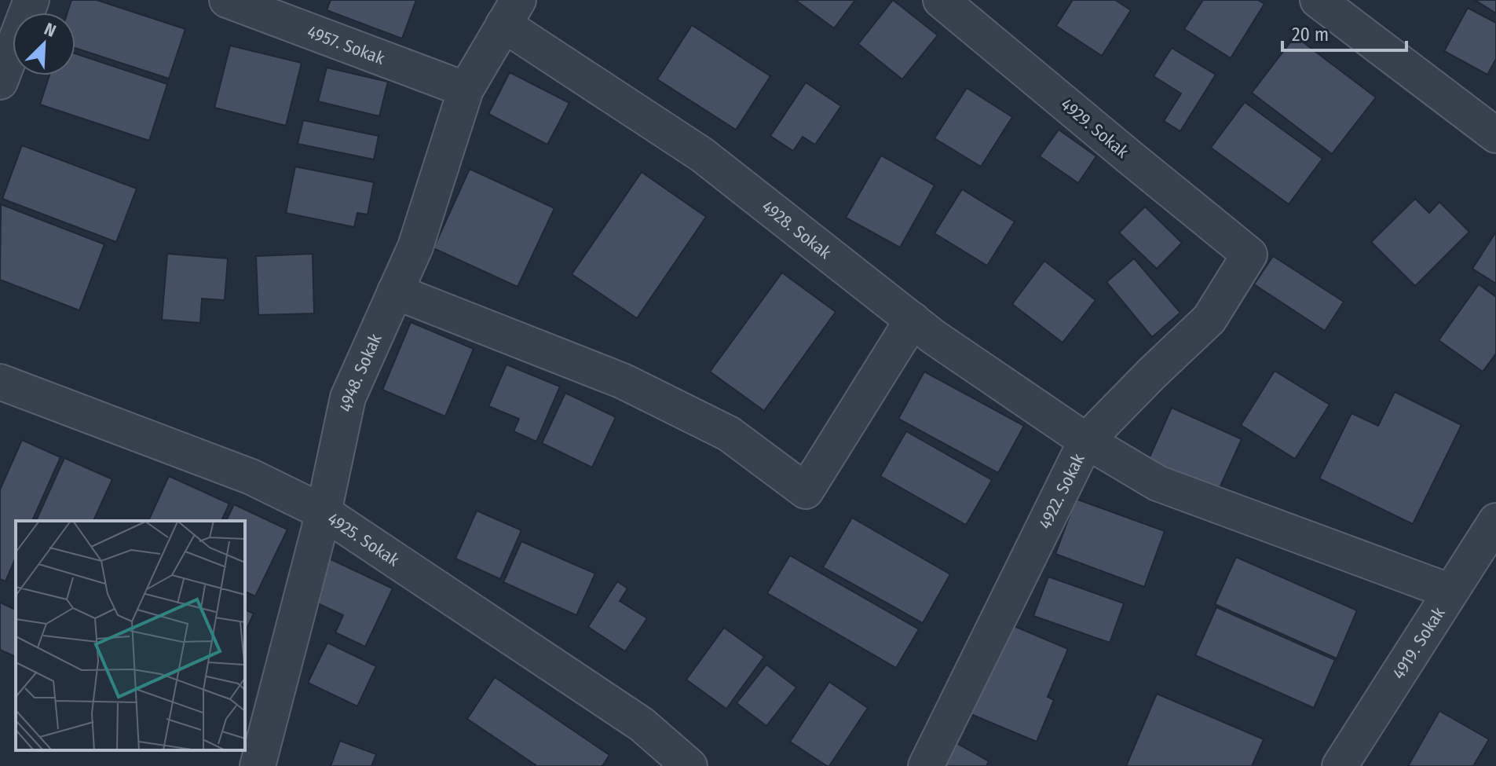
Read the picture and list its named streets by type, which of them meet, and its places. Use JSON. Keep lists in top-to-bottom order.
{
  "streets": {
    "street": [
      "4957. Sokak",
      "4929. Sokak",
      "4928. Sokak",
      "4948. Sokak",
      "4922. Sokak",
      "4925. Sokak",
      "4919. Sokak"
    ]
  },
  "crossings": [
    ["4957. Sokak", "4948. Sokak"],
    ["4929. Sokak", "4922. Sokak"],
    ["4928. Sokak", "4948. Sokak"],
    ["4928. Sokak", "4922. Sokak"],
    ["4928. Sokak", "4919. Sokak"],
    ["4948. Sokak", "4925. Sokak"]
  ],
  "scale_bar": "20 m",
  "north": "top right"
}
